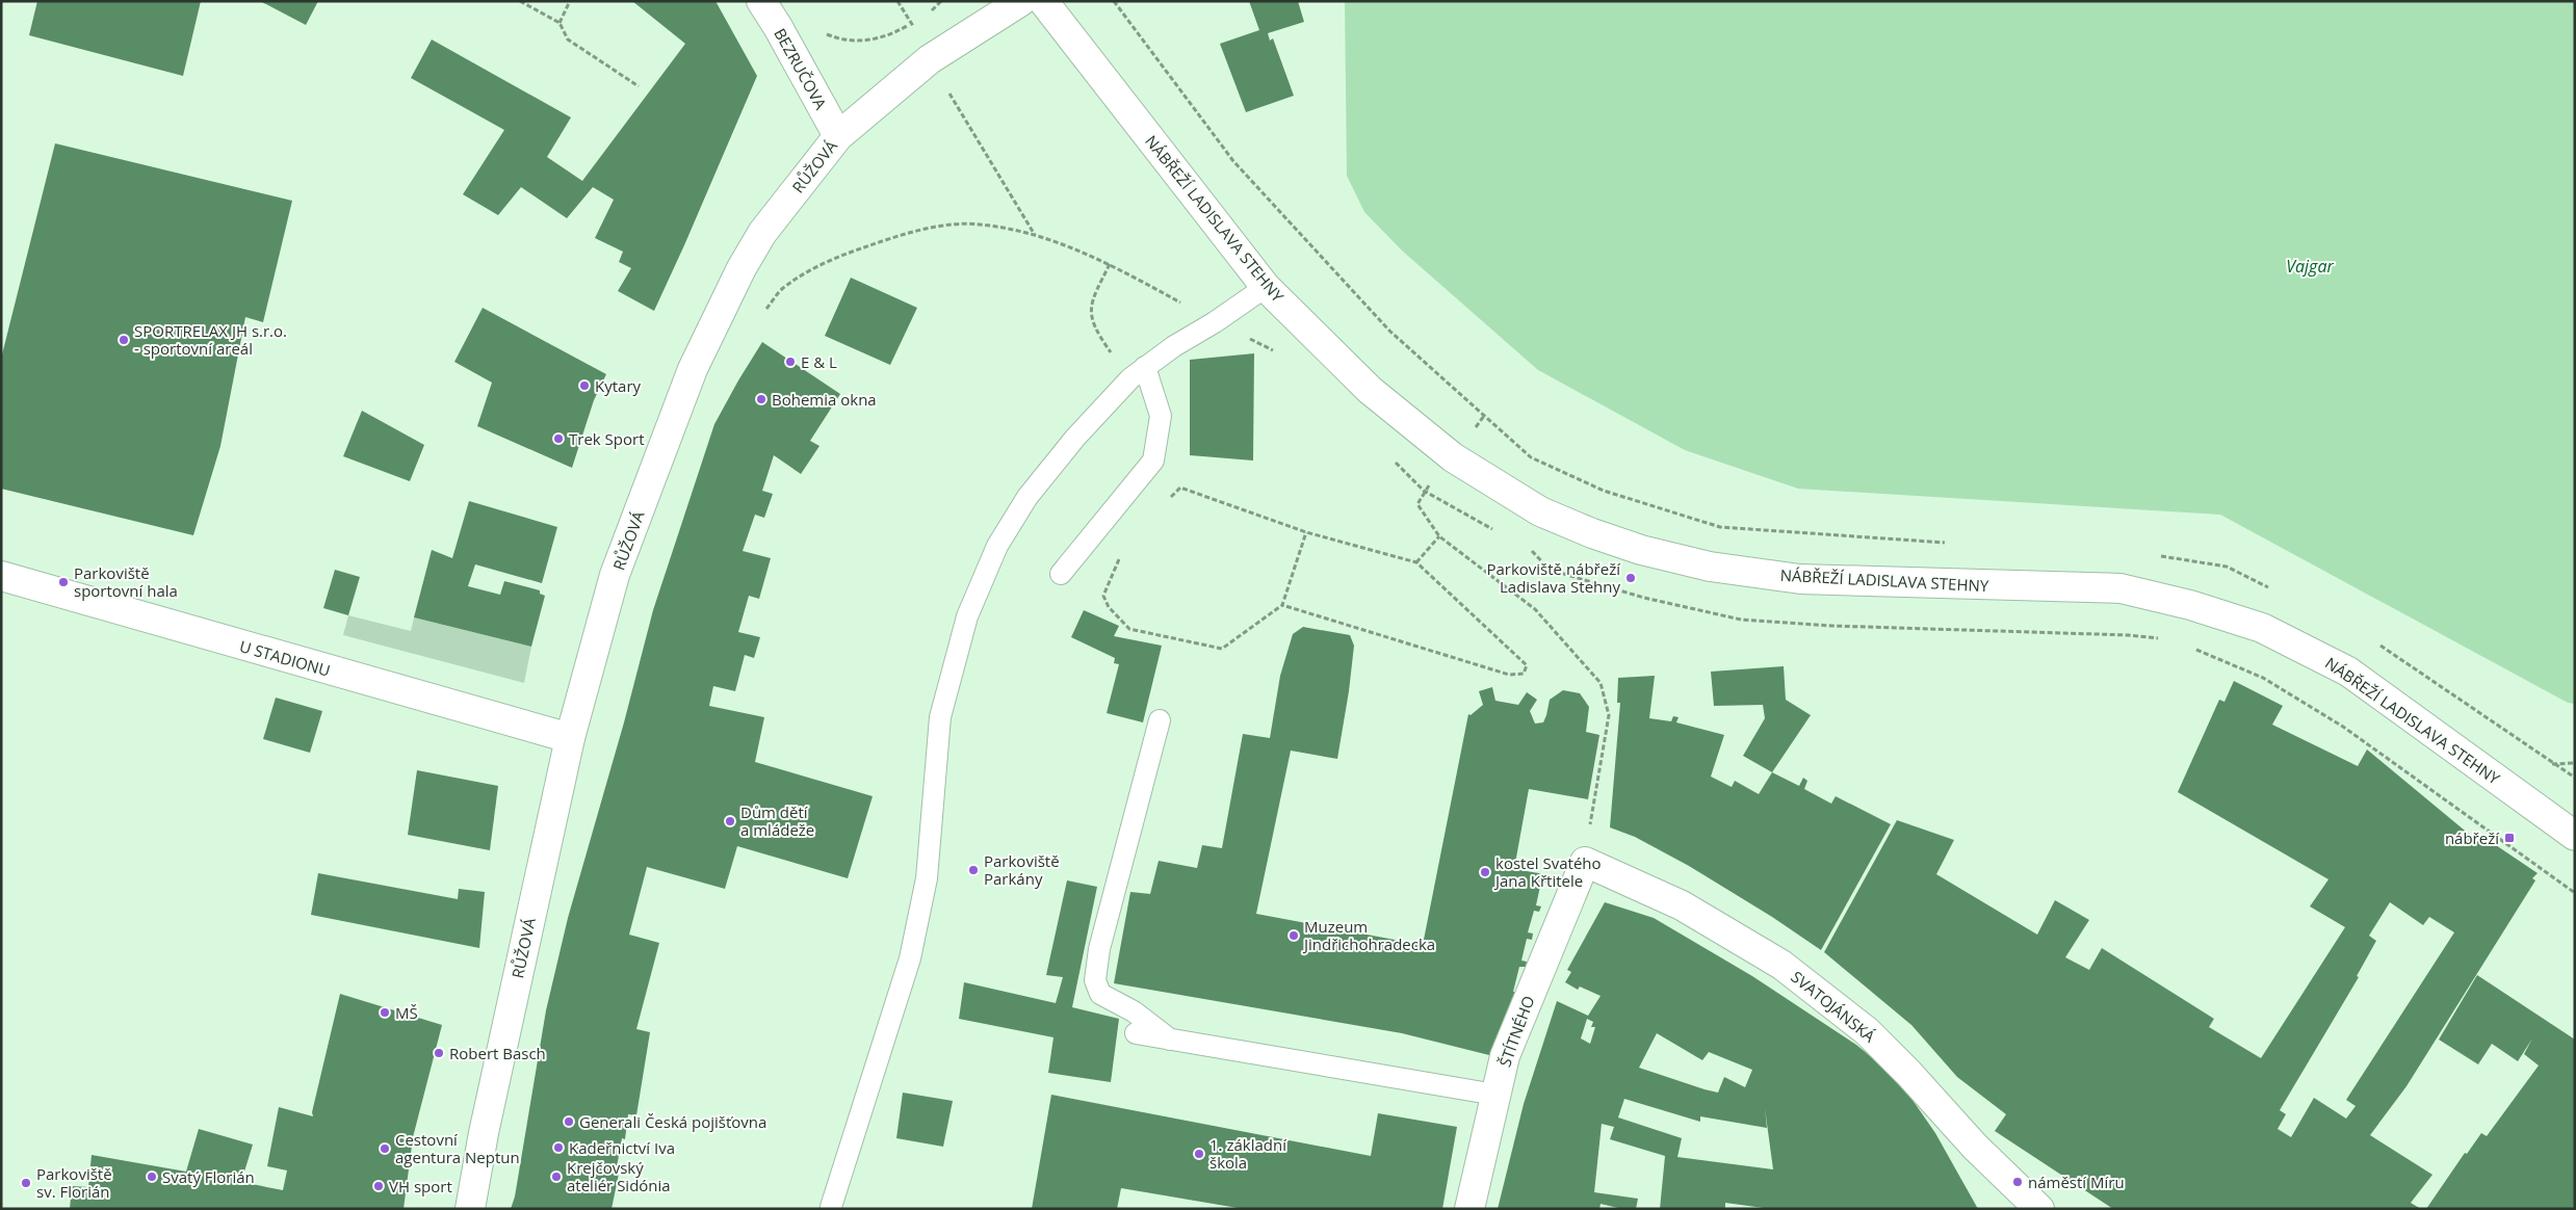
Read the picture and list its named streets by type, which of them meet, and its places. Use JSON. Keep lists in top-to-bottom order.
{
  "streets": {
    "street": [
      "BEZRUČOVA",
      "RŮŽOVÁ",
      "NÁBŘEŽÍ LADISLAVA STEHNY",
      "U STADIONU",
      "SVATOJÁNSKÁ",
      "ŠTÍTNÉHO"
    ]
  },
  "crossings": [
    ["BEZRUČOVA", "RŮŽOVÁ"],
    ["RŮŽOVÁ", "U STADIONU"],
    ["SVATOJÁNSKÁ", "ŠTÍTNÉHO"]
  ],
  "water": ["Vajgar"],
  "places": {
    "other": [
      "SPORTRELAX JH s.r.o. - sportovní areál",
      "E & L",
      "Kytary",
      "Bohemia okna",
      "Trek Sport",
      "Parkoviště nábřeží Ladislava Stehny",
      "Parkoviště sportovní hala",
      "Dům dětí a mládeže",
      "Parkoviště Parkány",
      "kostel Svatého Jana Křtitele",
      "Muzeum Jindřichohradecka",
      "MŠ",
      "Robert Basch",
      "Generali Česká pojišťovna",
      "Kadeřnictví Iva",
      "Cestovní agentura Neptun",
      "1. základní škola",
      "Svatý Florián",
      "Krejčovský ateliér Sidónia",
      "náměstí Míru",
      "Parkoviště sv. Florián",
      "VH sport"
    ],
    "transit": ["nábřeží"]
  }
}
